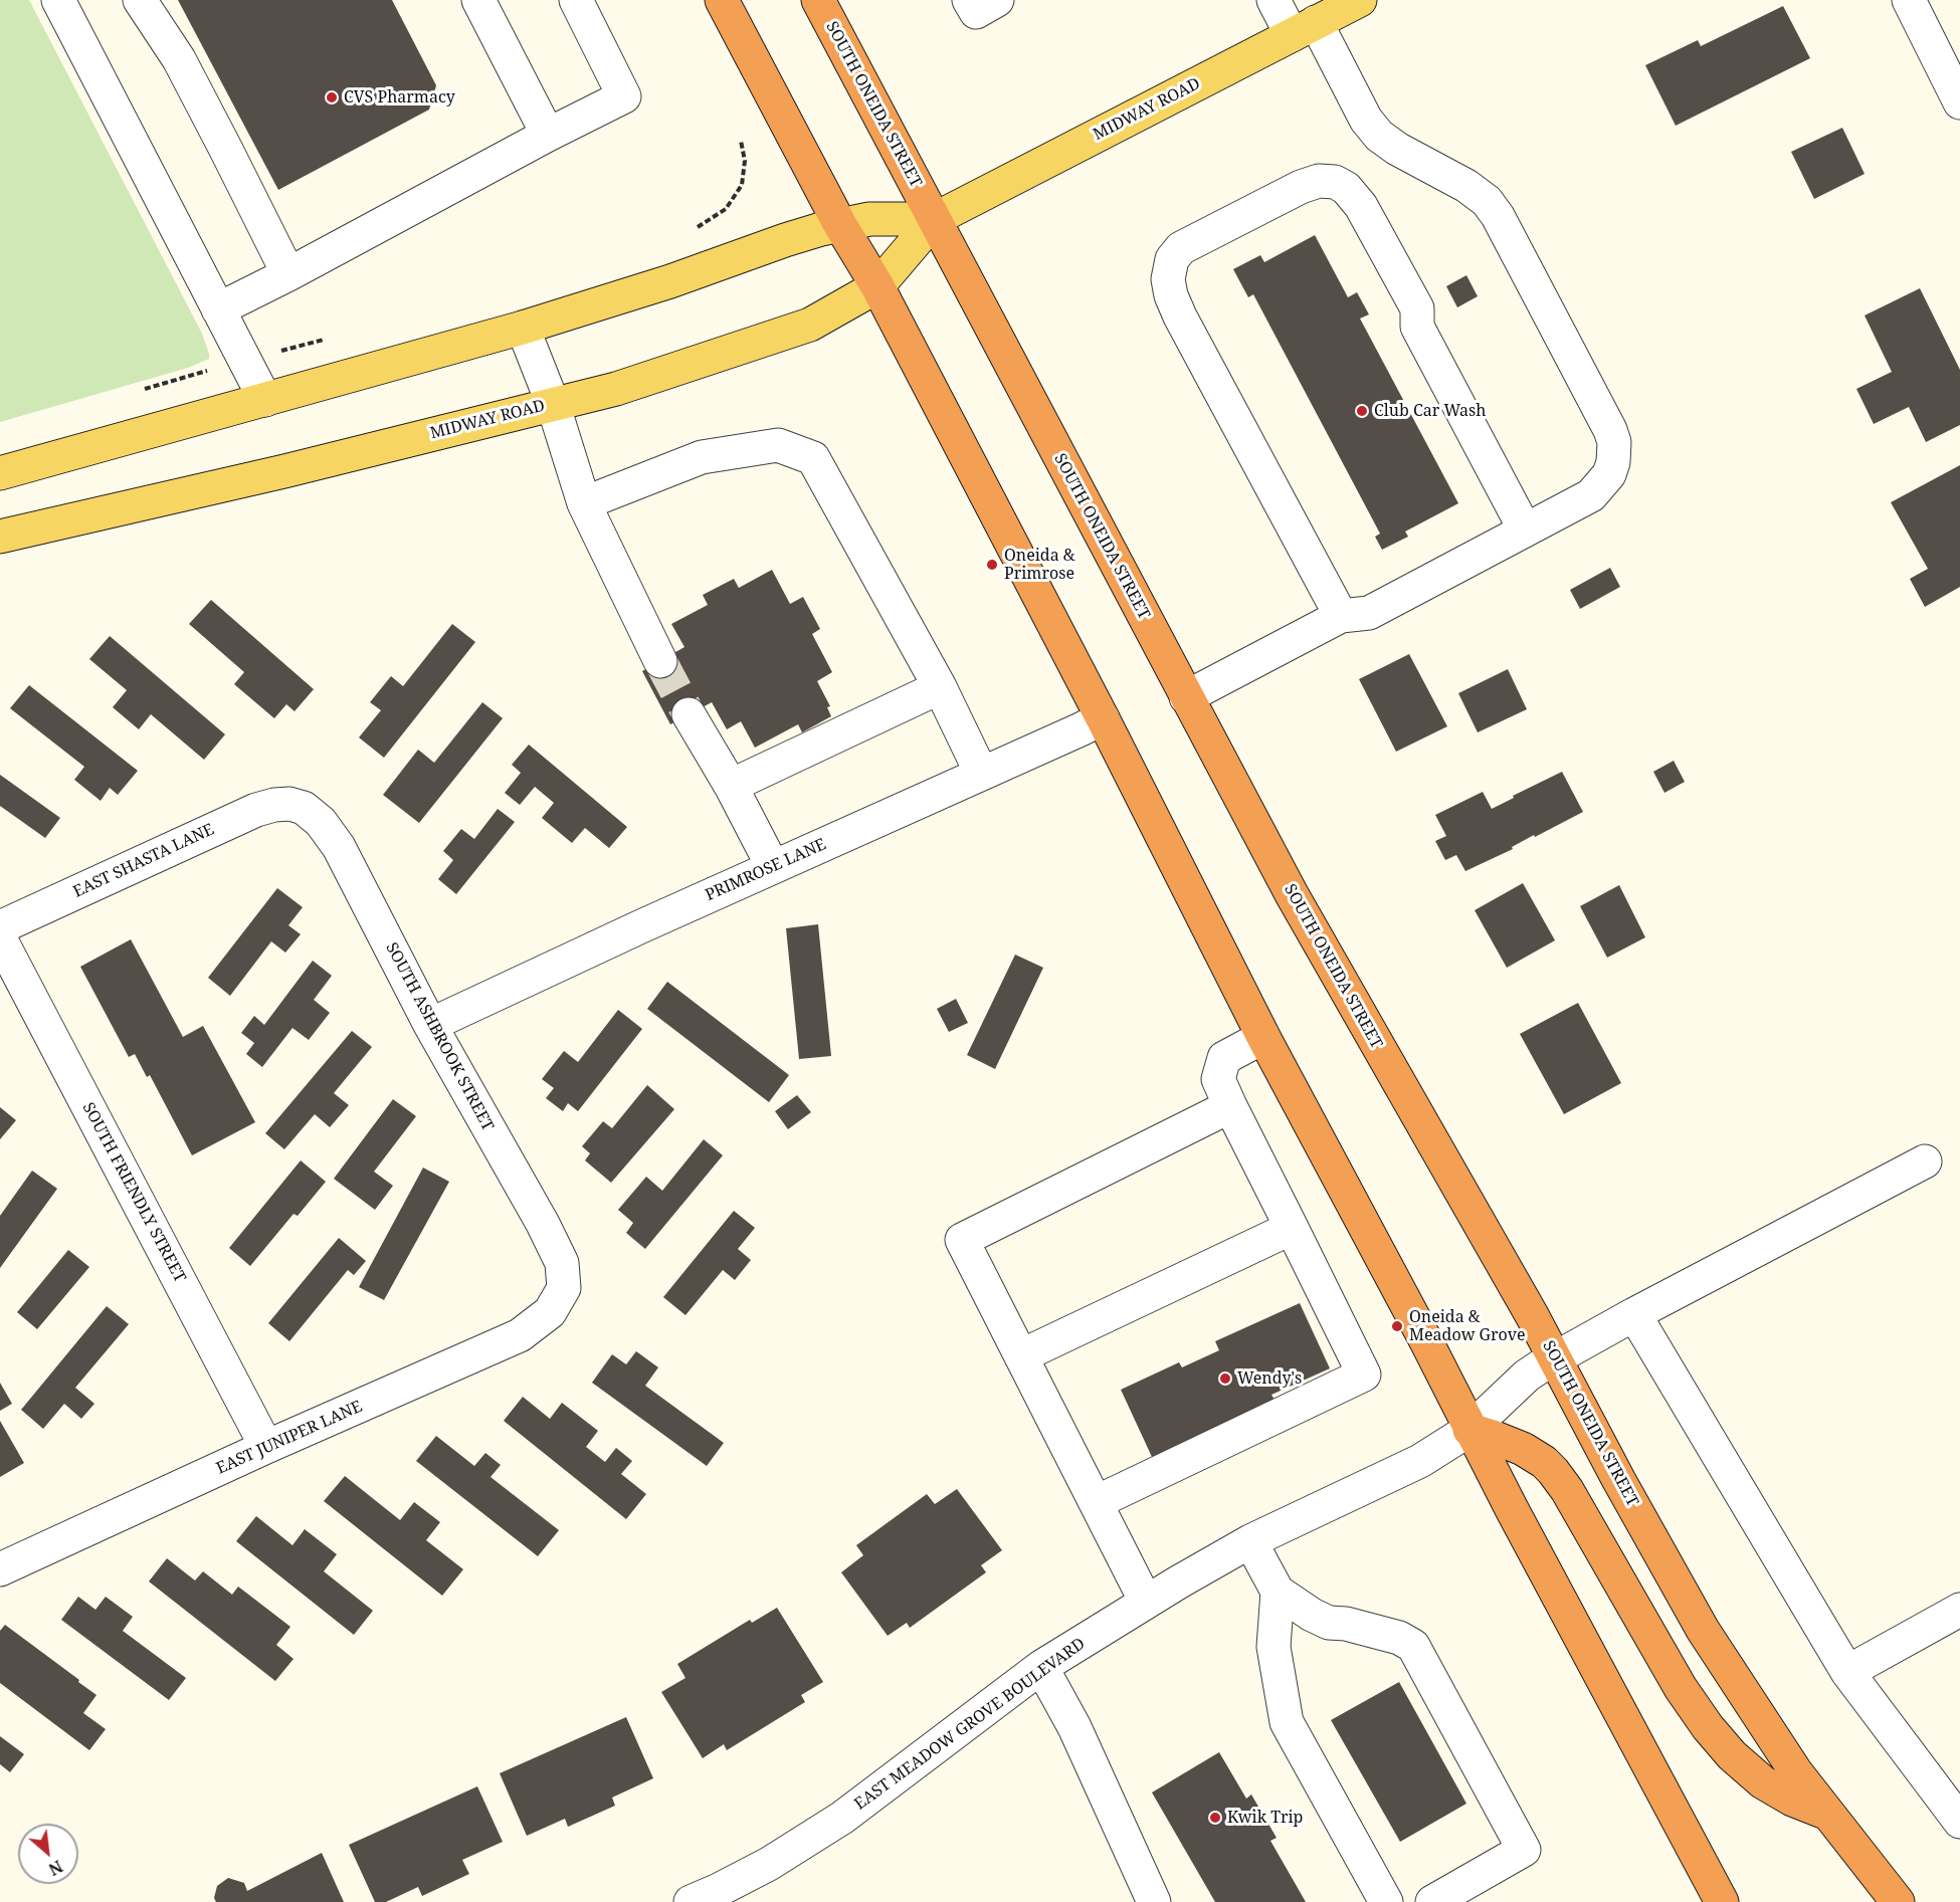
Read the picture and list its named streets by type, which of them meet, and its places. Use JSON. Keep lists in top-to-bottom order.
{
  "streets": {
    "highway": ["SOUTH ONEIDA STREET"],
    "main road": ["MIDWAY ROAD"],
    "street": [
      "EAST SHASTA LANE",
      "PRIMROSE LANE",
      "SOUTH ASHBROOK STREET",
      "SOUTH FRIENDLY STREET",
      "EAST JUNIPER LANE",
      "EAST MEADOW GROVE BOULEVARD"
    ]
  },
  "crossings": [
    ["SOUTH ONEIDA STREET", "MIDWAY ROAD"],
    ["SOUTH ONEIDA STREET", "EAST MEADOW GROVE BOULEVARD"],
    ["EAST SHASTA LANE", "SOUTH ASHBROOK STREET"],
    ["PRIMROSE LANE", "SOUTH ASHBROOK STREET"],
    ["SOUTH ASHBROOK STREET", "EAST JUNIPER LANE"],
    ["SOUTH FRIENDLY STREET", "EAST JUNIPER LANE"]
  ],
  "places": [
    "CVS Pharmacy",
    "Club Car Wash",
    "Oneida & Primrose",
    "Oneida & Meadow Grove",
    "Wendy's",
    "Kwik Trip"
  ],
  "north": "bottom right"
}
